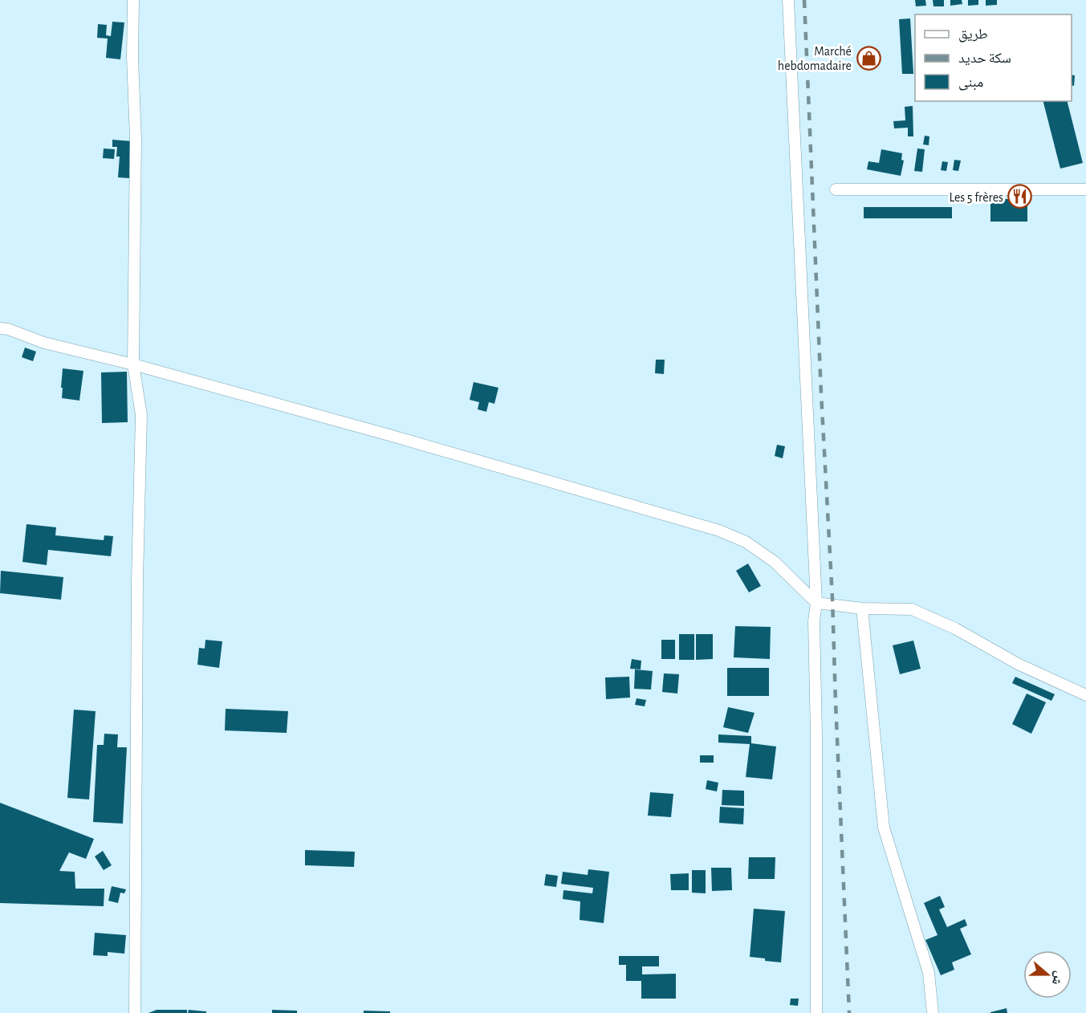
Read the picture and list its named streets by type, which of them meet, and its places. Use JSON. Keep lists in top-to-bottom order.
{
  "places": {
    "shop": ["Marché hebdomadaire"],
    "restaurant": ["Les 5 frères"]
  },
  "legend": ["طريق", "سكة حديد", "مبنى"],
  "north": "right"
}
